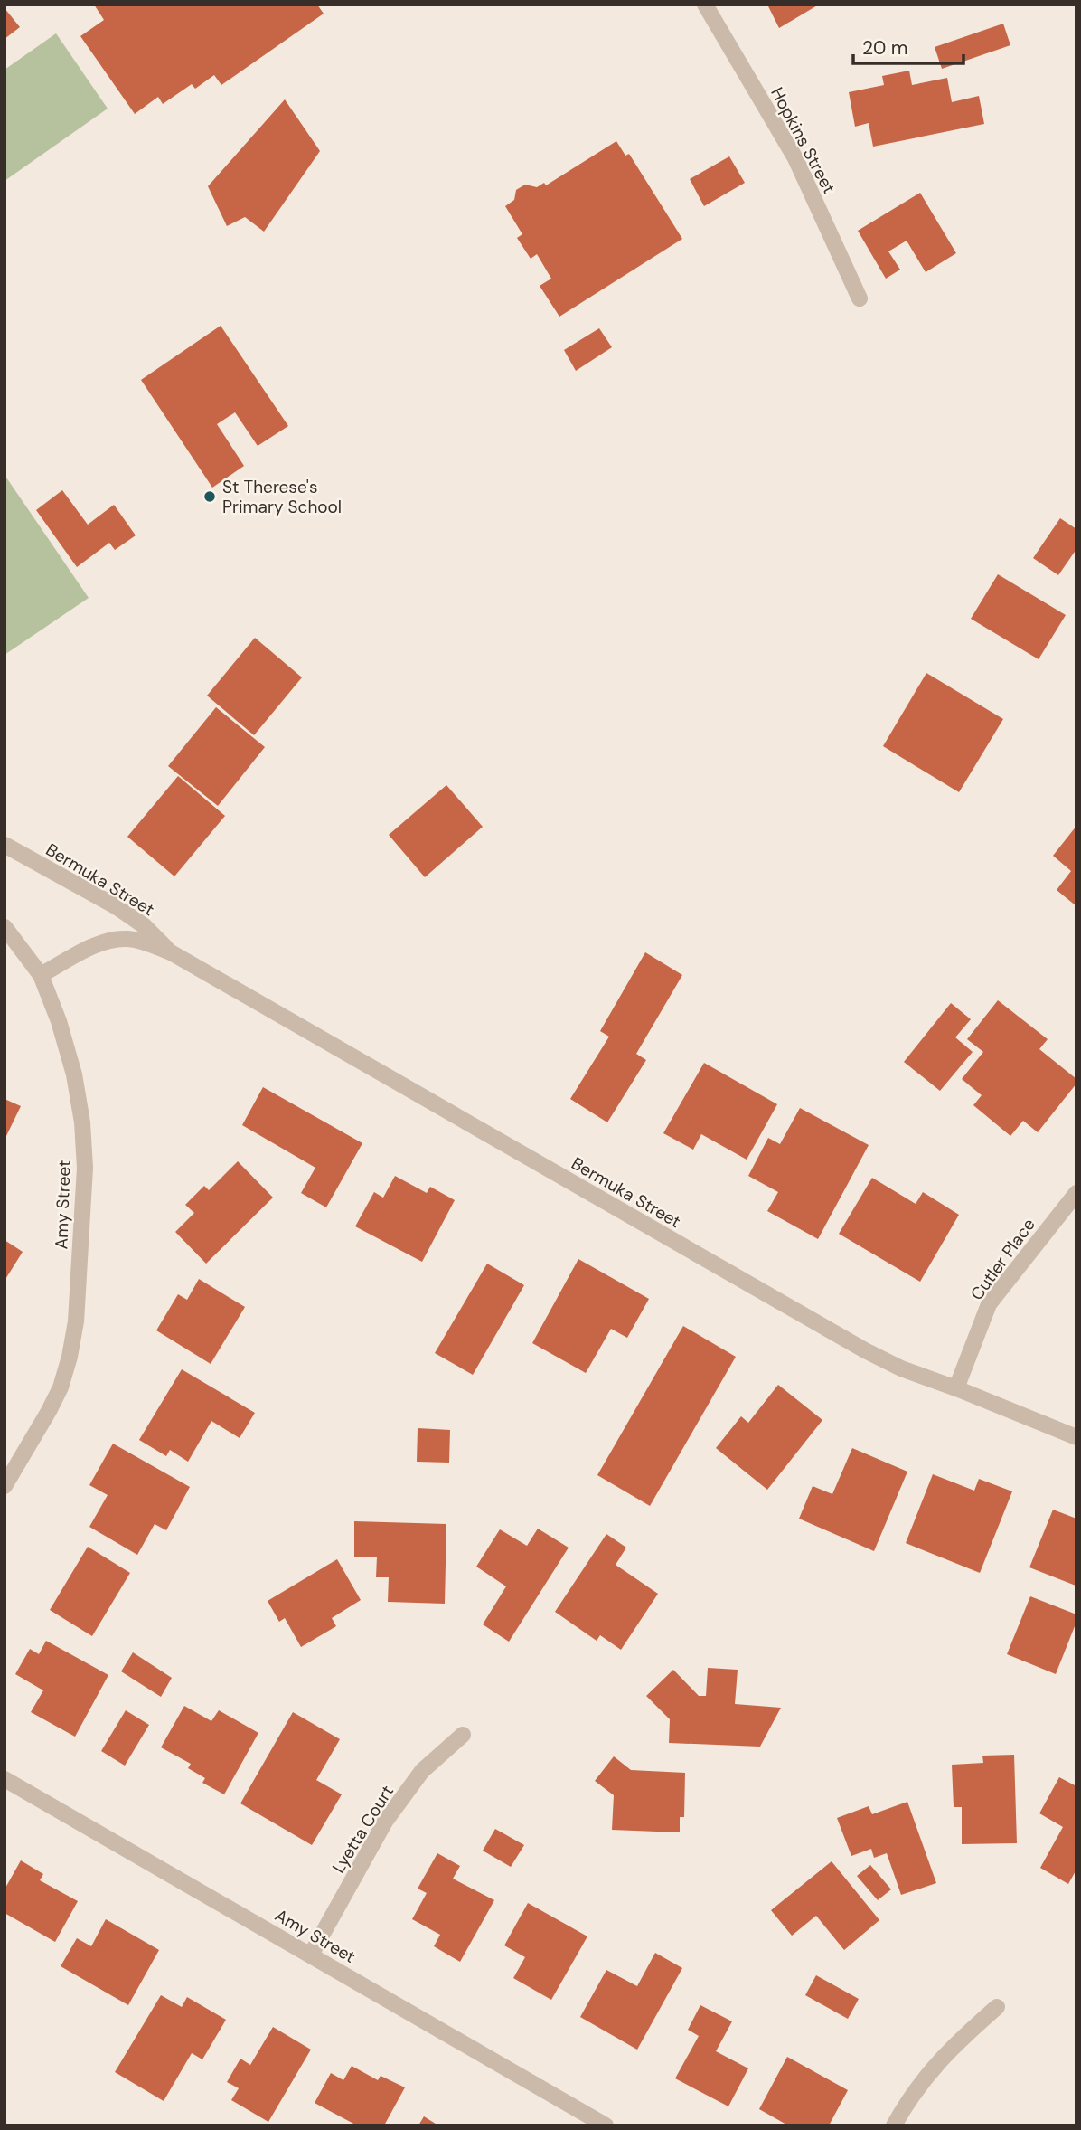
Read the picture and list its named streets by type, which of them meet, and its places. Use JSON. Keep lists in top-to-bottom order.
{
  "streets": {
    "street": [
      "Hopkins Street",
      "Bermuka Street",
      "Amy Street",
      "Cutler Place",
      "Lyetta Court"
    ]
  },
  "crossings": [
    ["Bermuka Street", "Amy Street"],
    ["Bermuka Street", "Cutler Place"],
    ["Amy Street", "Lyetta Court"]
  ],
  "places": ["St Therese's Primary School"],
  "scale_bar": "20 m"
}
